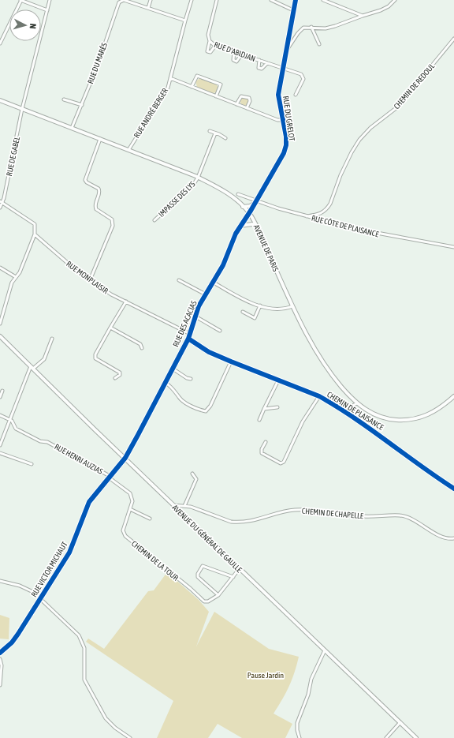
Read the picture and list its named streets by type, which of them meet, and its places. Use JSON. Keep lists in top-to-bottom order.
{
  "streets": {
    "main road": [
      "RUE DU GRELOT",
      "AVENUE DE PARIS",
      "RUE DES ACACIAS",
      "AVENUE DU GÉNÉRAL DE GAULLE",
      "RUE VICTOR MICHAUT"
    ],
    "street": [
      "RUE D'ABIDJAN",
      "RUE DU MARÈS",
      "CHEMIN DE REDOUL",
      "RUE ANDRÉ BERGER",
      "RUE DE GABEL",
      "IMPASSE DES LYS",
      "RUE CÔTE DE PLAISANCE",
      "RUE MONPLAISIR",
      "CHEMIN DE PLAISANCE",
      "RUE HENRI AUZIAS",
      "CHEMIN DE CHAPELLE",
      "CHEMIN DE LA TOUR"
    ]
  },
  "crossings": [
    ["RUE D'ABIDJAN", "RUE DU GRELOT"],
    ["RUE DU MARÈS", "RUE ANDRÉ BERGER"],
    ["RUE DU MARÈS", "AVENUE DE PARIS"],
    ["CHEMIN DE REDOUL", "RUE CÔTE DE PLAISANCE"],
    ["RUE ANDRÉ BERGER", "AVENUE DE PARIS"],
    ["RUE DU GRELOT", "RUE CÔTE DE PLAISANCE"],
    ["RUE DU GRELOT", "AVENUE DE PARIS"],
    ["RUE DU GRELOT", "RUE DES ACACIAS"],
    ["RUE DE GABEL", "AVENUE DE PARIS"],
    ["IMPASSE DES LYS", "AVENUE DE PARIS"],
    ["AVENUE DE PARIS", "RUE DES ACACIAS"],
    ["RUE MONPLAISIR", "RUE DES ACACIAS"],
    ["RUE DES ACACIAS", "CHEMIN DE PLAISANCE"],
    ["RUE DES ACACIAS", "AVENUE DU GÉNÉRAL DE GAULLE"],
    ["RUE DES ACACIAS", "RUE VICTOR MICHAUT"],
    ["RUE HENRI AUZIAS", "CHEMIN DE LA TOUR"],
    ["RUE HENRI AUZIAS", "RUE VICTOR MICHAUT"],
    ["CHEMIN DE CHAPELLE", "AVENUE DU GÉNÉRAL DE GAULLE"],
    ["AVENUE DU GÉNÉRAL DE GAULLE", "RUE VICTOR MICHAUT"],
    ["CHEMIN DE LA TOUR", "RUE VICTOR MICHAUT"]
  ],
  "parks": ["Pause Jardin"],
  "north": "right"
}
